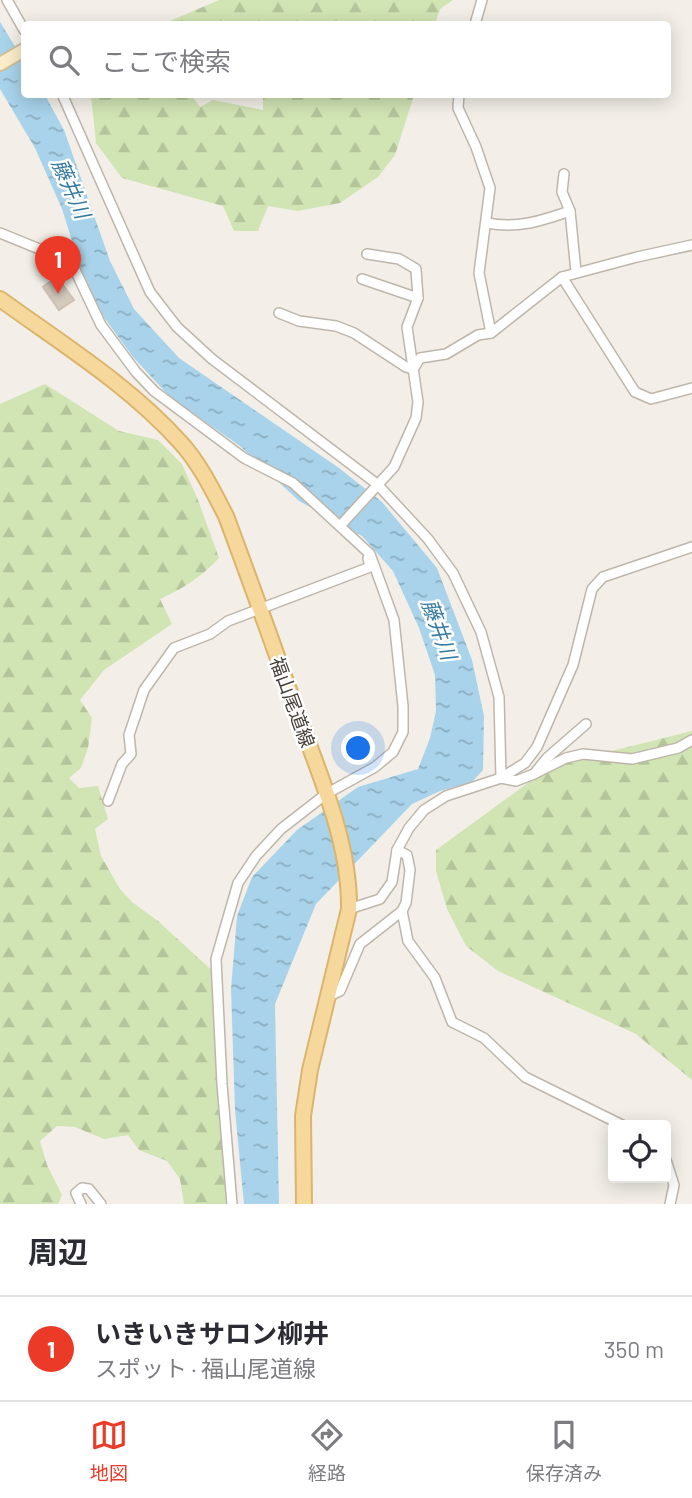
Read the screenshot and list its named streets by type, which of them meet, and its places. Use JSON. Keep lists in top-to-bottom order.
{
  "streets": {
    "main road": ["福山尾道線"]
  },
  "water": ["藤井川"],
  "page": {
    "search": "ここで検索",
    "pins": "1",
    "heading": "周辺",
    "list": [
      {
        "mark": "1",
        "name": "いきいきサロン柳井",
        "note": "スポット · 福山尾道線",
        "value": "350 m"
      }
    ],
    "nav": ["地図", "経路", "保存済み"]
  }
}
